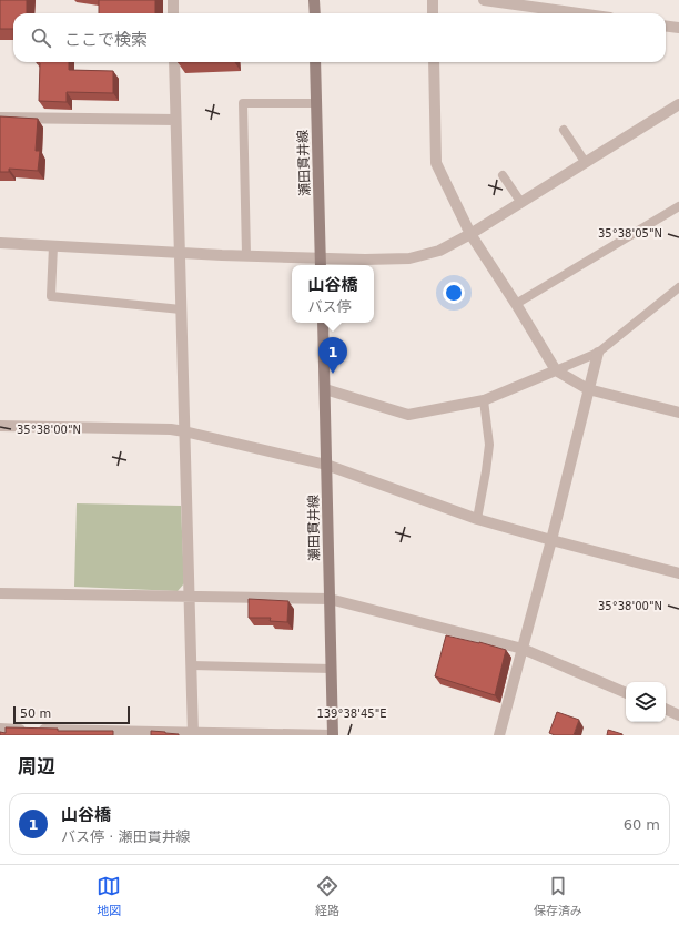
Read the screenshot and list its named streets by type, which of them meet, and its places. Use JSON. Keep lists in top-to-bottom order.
{
  "streets": {
    "main road": ["瀬田貫井線"]
  },
  "scale_bar": "50 m",
  "page": {
    "search": "ここで検索",
    "popup": ["山谷橋", "バス停"],
    "pins": "1",
    "scale": "50 m",
    "heading": "周辺",
    "list": [
      {
        "mark": "1",
        "name": "山谷橋",
        "note": "バス停 · 瀬田貫井線",
        "value": "60 m"
      }
    ],
    "nav": ["地図", "経路", "保存済み"]
  },
  "coordinates": ["35°38'05\"N", "35°38'00\"N", "139°38'45\"E"]
}
